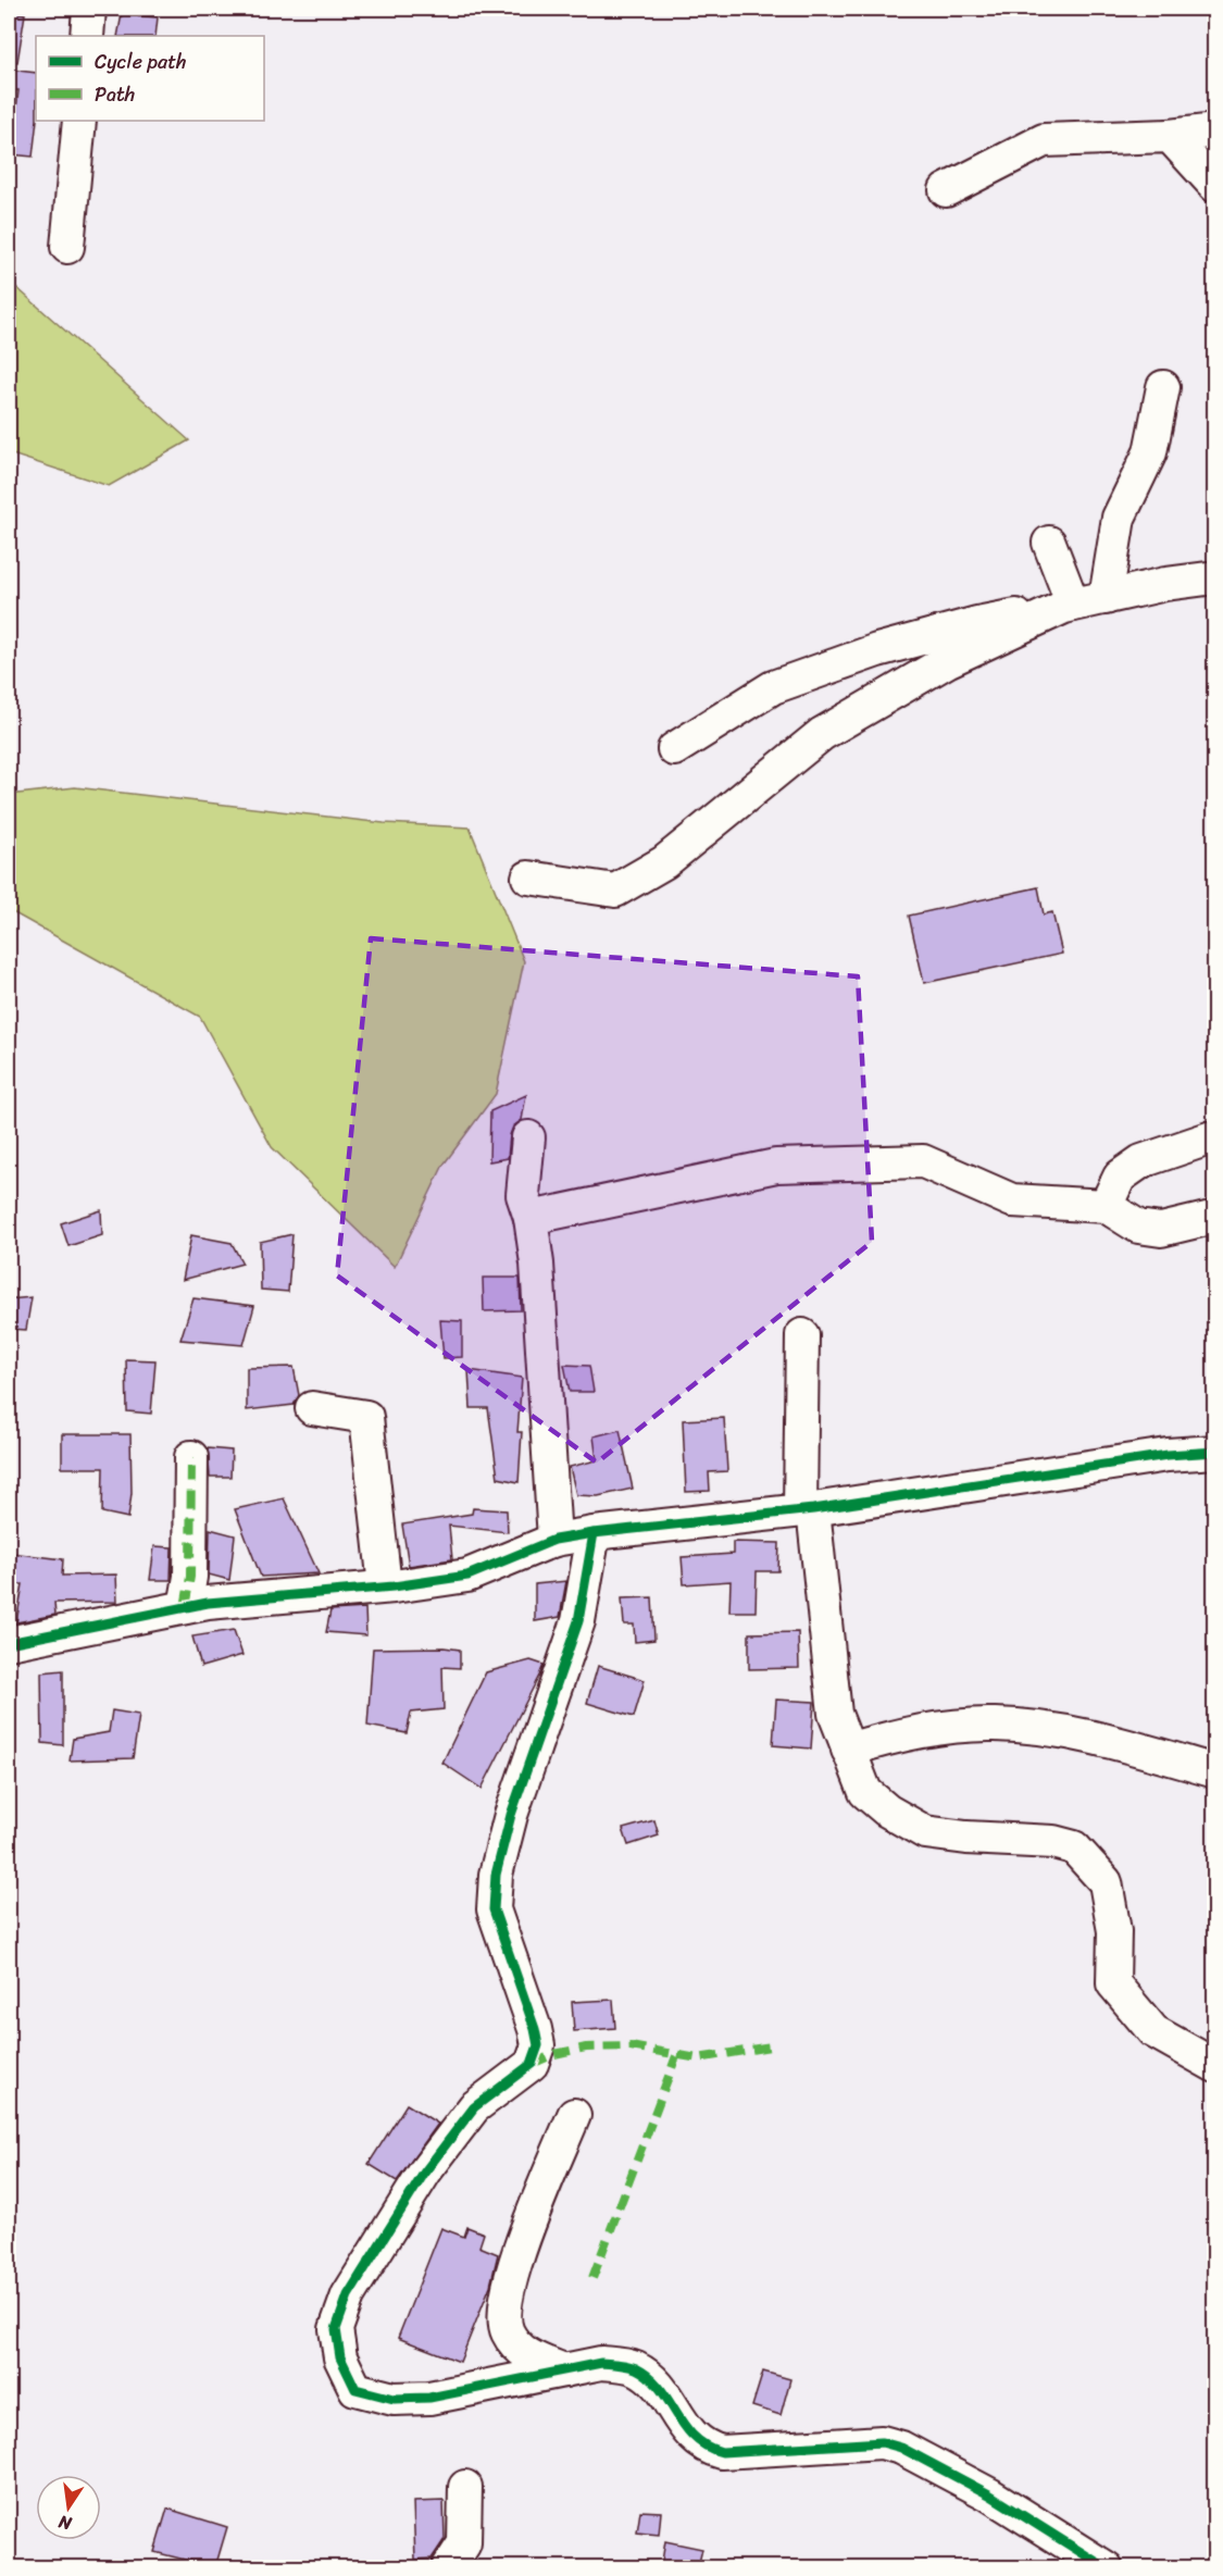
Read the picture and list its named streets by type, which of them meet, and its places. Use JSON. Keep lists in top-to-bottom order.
{
  "legend": ["Cycle path", "Path"],
  "north": "bottom"
}
